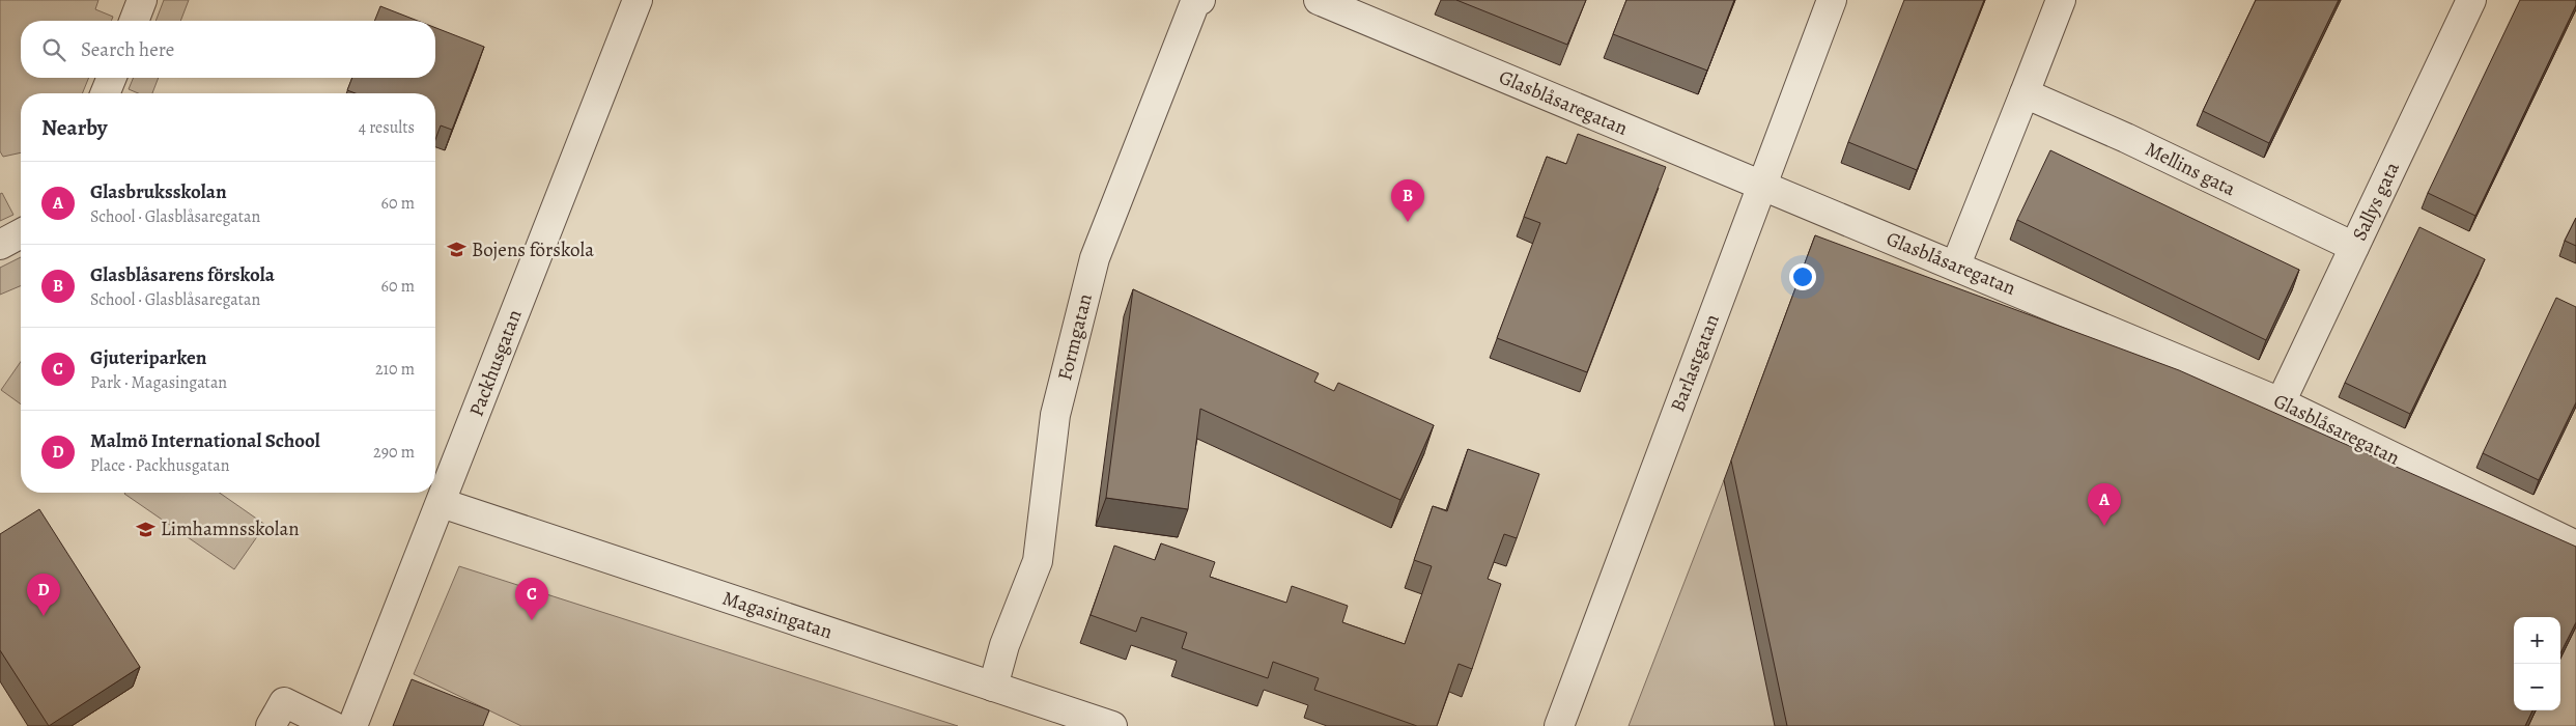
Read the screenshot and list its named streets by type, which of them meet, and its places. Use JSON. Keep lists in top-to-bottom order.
{
  "streets": {
    "street": [
      "Glasblåsaregatan",
      "Mellins gata",
      "Sallys gata",
      "Formgatan",
      "Packhusgatan",
      "Barlastgatan",
      "Magasingatan"
    ]
  },
  "crossings": [
    ["Glasblåsaregatan", "Sallys gata"],
    ["Glasblåsaregatan", "Barlastgatan"],
    ["Mellins gata", "Sallys gata"],
    ["Formgatan", "Magasingatan"],
    ["Packhusgatan", "Magasingatan"]
  ],
  "places": {
    "school or university": ["Bojens förskola", "Limhamnsskolan"]
  },
  "page": {
    "search": "Search here",
    "heading": ["Nearby", "4 results"],
    "list": [
      {
        "mark": "A",
        "name": "Glasbruksskolan",
        "note": "School · Glasblåsaregatan",
        "value": "60 m"
      },
      {
        "mark": "B",
        "name": "Glasblåsarens förskola",
        "note": "School · Glasblåsaregatan",
        "value": "60 m"
      },
      {
        "mark": "C",
        "name": "Gjuteriparken",
        "note": "Park · Magasingatan",
        "value": "210 m"
      },
      {
        "mark": "D",
        "name": "Malmö International School",
        "note": "Place · Packhusgatan",
        "value": "290 m"
      }
    ],
    "pins": [
      "B",
      "A",
      "D",
      "C"
    ],
    "map_buttons": ["+", "−"]
  }
}
